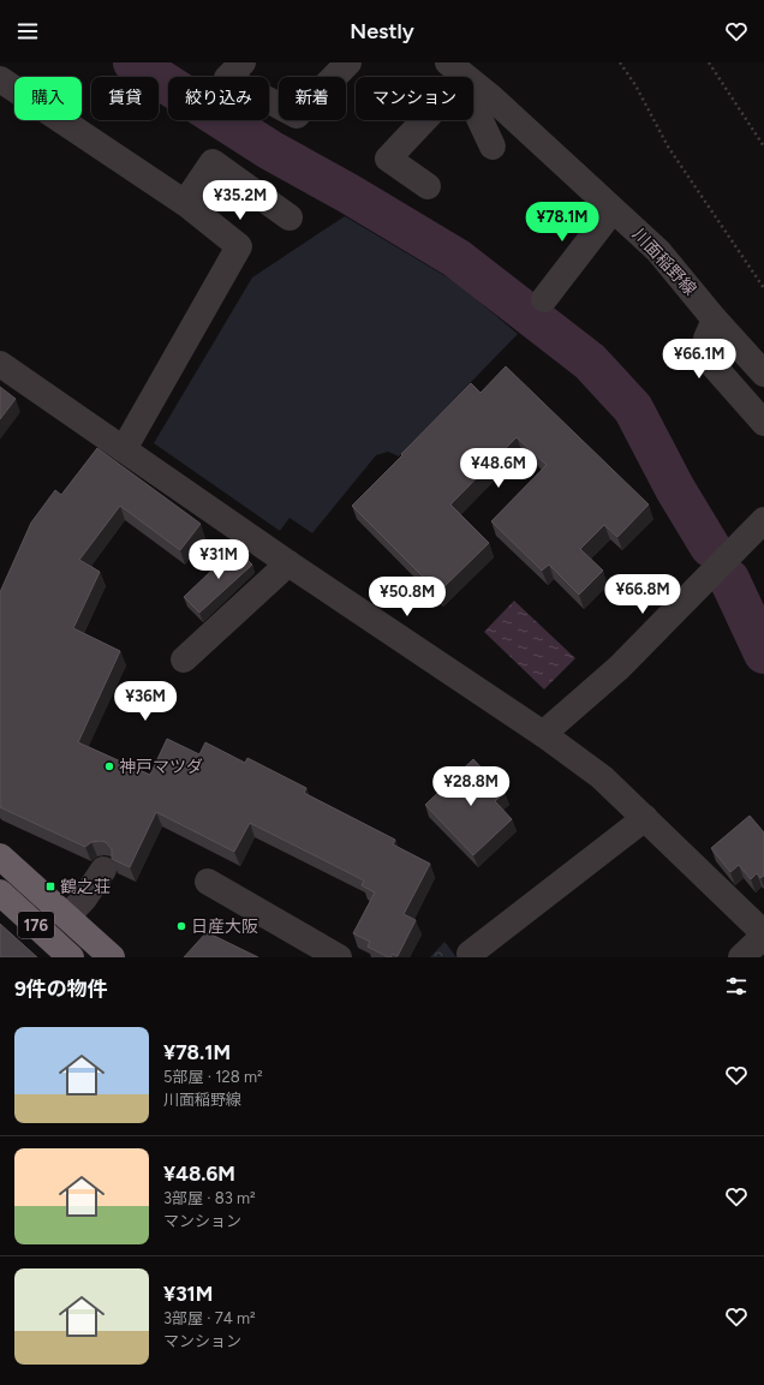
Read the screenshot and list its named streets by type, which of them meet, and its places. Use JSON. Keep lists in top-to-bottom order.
{
  "streets": {
    "highway": ["176"],
    "street": ["川面稲野線"]
  },
  "places": {
    "other": ["神戸マツダ", "日産大阪"],
    "transit": ["鶴之荘"]
  },
  "page": {
    "header": "Nestly",
    "chip": [
      "購入",
      "賃貸",
      "絞り込み",
      "新着",
      "マンション"
    ],
    "price": [
      "¥35.2M",
      "¥78.1M",
      "¥66.1M",
      "¥48.6M",
      "¥31M",
      "¥66.8M",
      "¥50.8M",
      "¥36M",
      "¥28.8M"
    ],
    "heading": "9件の物件",
    "list": [
      {
        "name": "¥78.1M",
        "note": "5部屋 · 128 m² · 川面稲野線"
      },
      {
        "name": "¥48.6M",
        "note": "3部屋 · 83 m² · マンション"
      },
      {
        "name": "¥31M",
        "note": "3部屋 · 74 m² · マンション"
      }
    ]
  }
}
